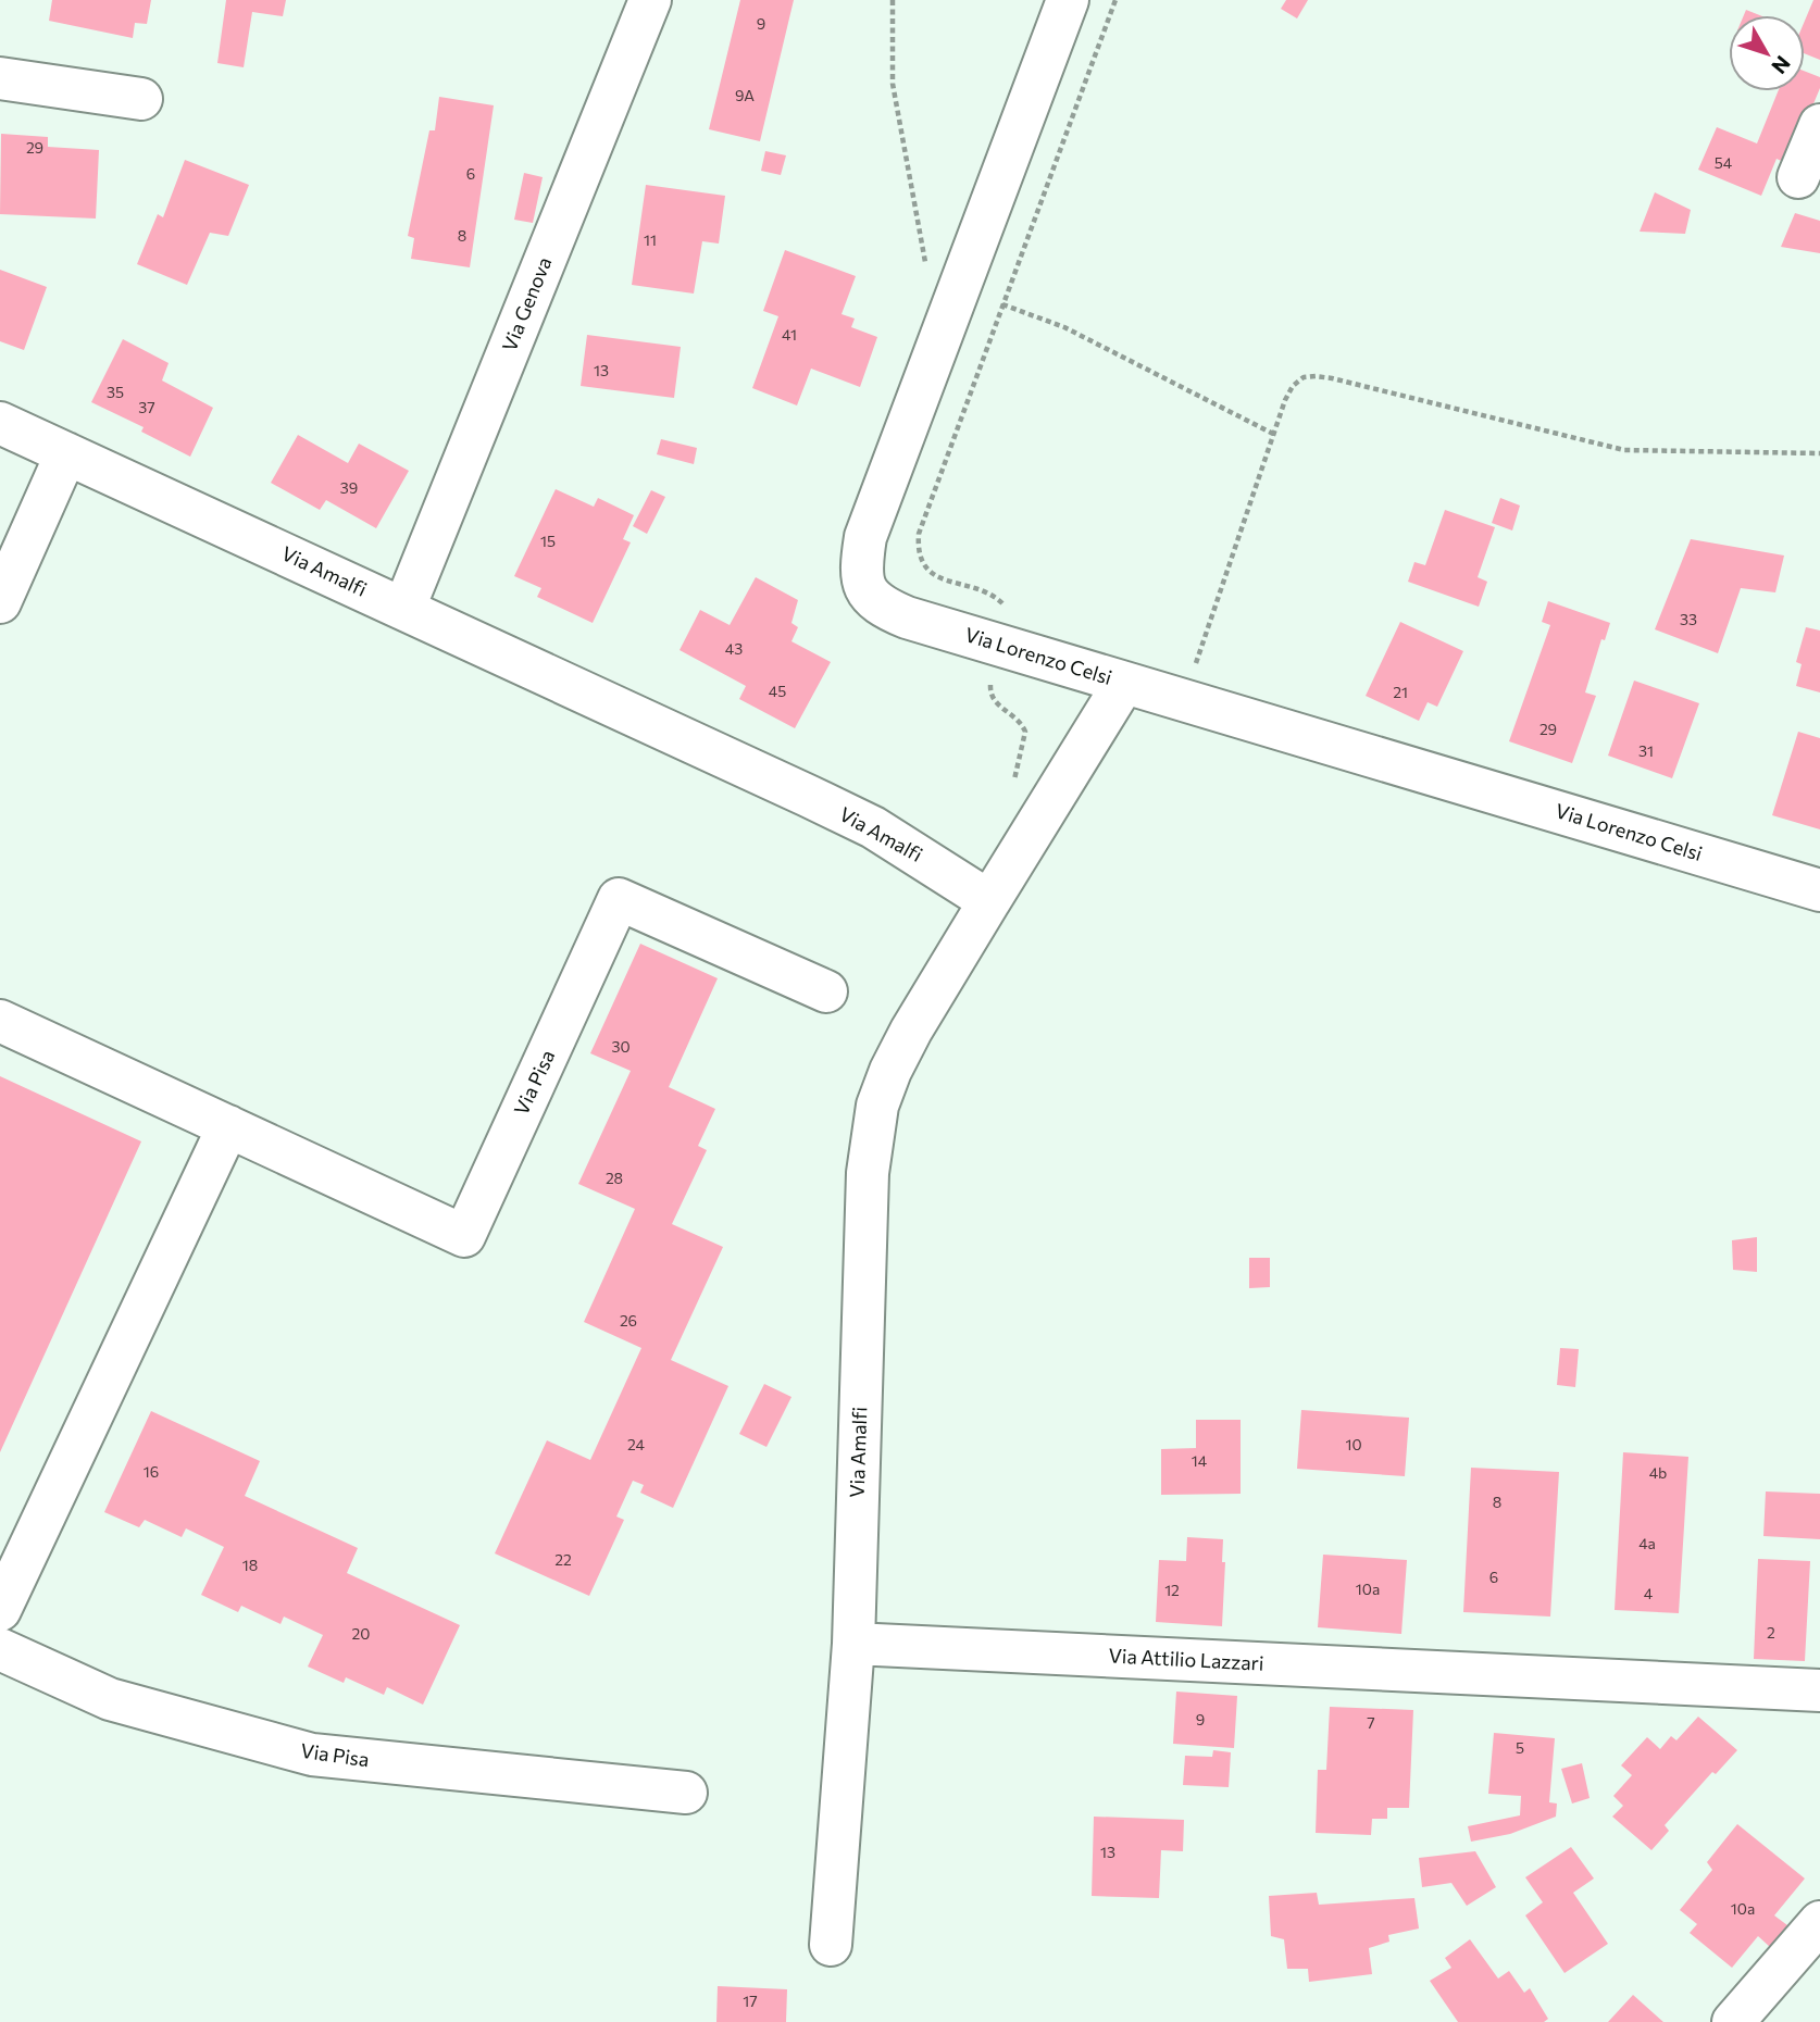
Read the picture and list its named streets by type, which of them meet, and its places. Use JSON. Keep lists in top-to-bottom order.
{
  "streets": {
    "street": [
      "Via Genova",
      "Via Amalfi",
      "Via Lorenzo Celsi",
      "Via Pisa",
      "Via Attilio Lazzari"
    ]
  },
  "crossings": [
    ["Via Genova", "Via Amalfi"],
    ["Via Amalfi", "Via Attilio Lazzari"]
  ],
  "house_numbers": [
    "9",
    "9A",
    "29",
    "54",
    "6",
    "8",
    "11",
    "41",
    "13",
    "35",
    "37",
    "39",
    "15",
    "33",
    "43",
    "45",
    "21",
    "29",
    "31",
    "30",
    "28",
    "26",
    "24",
    "10",
    "14",
    "16",
    "4b",
    "8",
    "4a",
    "22",
    "18",
    "6",
    "10a",
    "12",
    "4",
    "2",
    "20",
    "9",
    "7",
    "5",
    "13",
    "10a",
    "17"
  ],
  "north": "bottom right"
}
